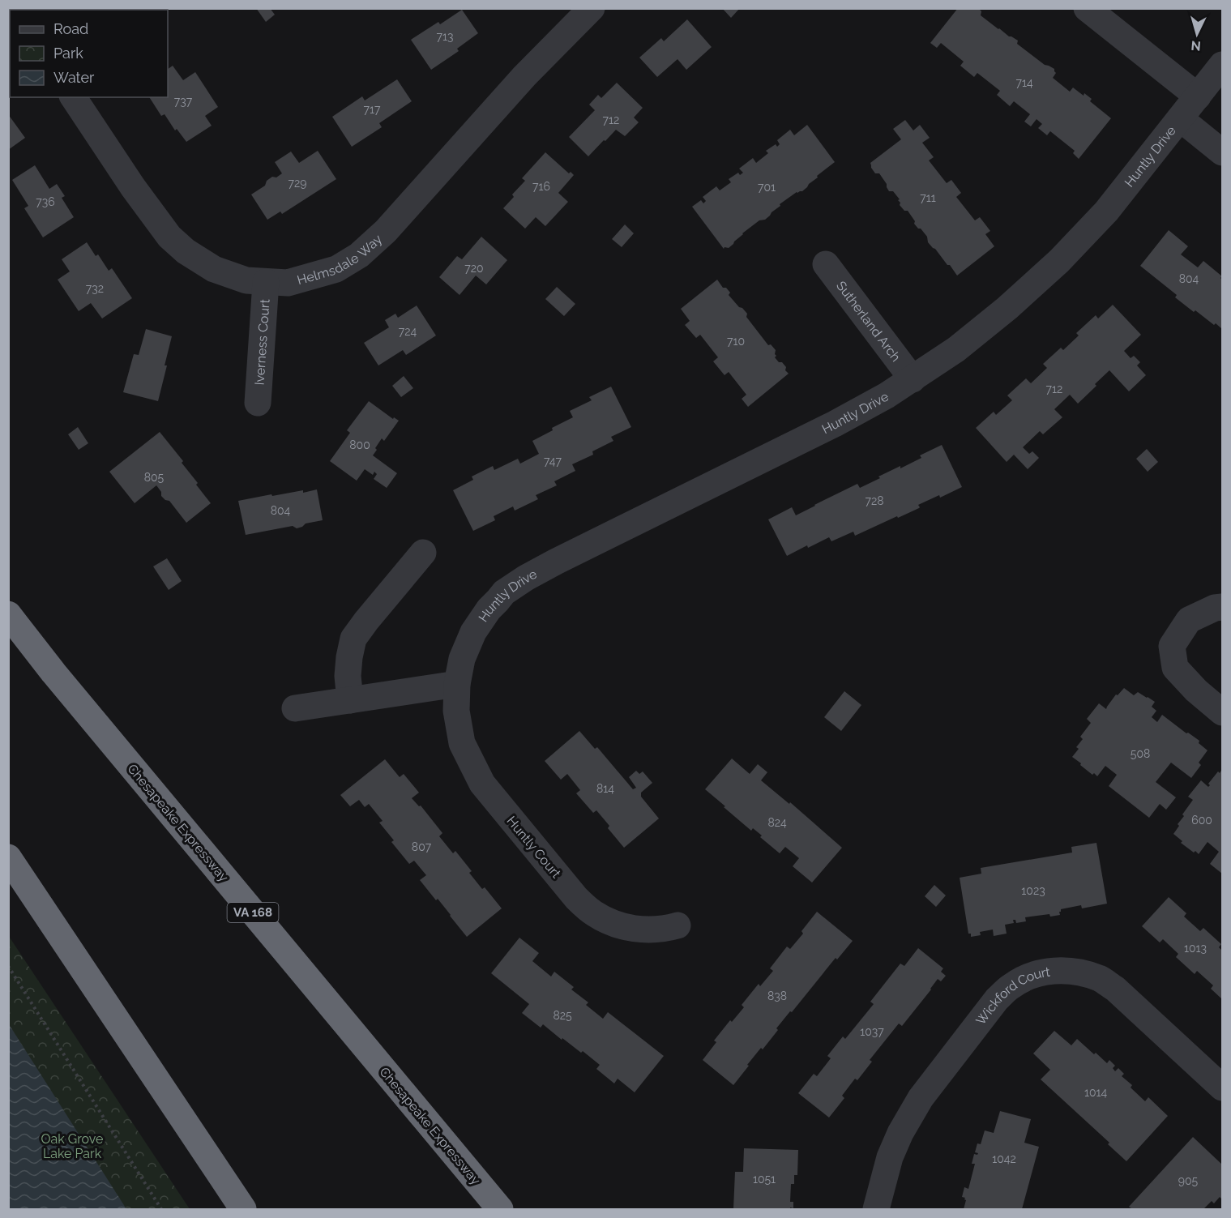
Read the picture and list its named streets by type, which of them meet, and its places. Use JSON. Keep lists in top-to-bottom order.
{
  "streets": {
    "highway": ["Chesapeake Expressway", "VA 168"],
    "street": [
      "Huntly Drive",
      "Helmsdale Way",
      "Sutherland Arch",
      "Iverness Court",
      "Huntly Court",
      "Wickford Court"
    ]
  },
  "crossings": [
    ["Huntly Drive", "Sutherland Arch"],
    ["Huntly Drive", "Huntly Court"],
    ["Helmsdale Way", "Iverness Court"]
  ],
  "parks": ["Oak Grove Lake Park"],
  "house_numbers": [
    "713",
    "714",
    "737",
    "717",
    "712",
    "729",
    "716",
    "701",
    "711",
    "736",
    "720",
    "804",
    "732",
    "724",
    "710",
    "712",
    "800",
    "747",
    "805",
    "728",
    "804",
    "508",
    "814",
    "600",
    "824",
    "807",
    "1023",
    "1013",
    "838",
    "825",
    "1037",
    "1014",
    "1042",
    "1051",
    "905"
  ],
  "legend": ["Road", "Park", "Water"],
  "north": "bottom"
}
